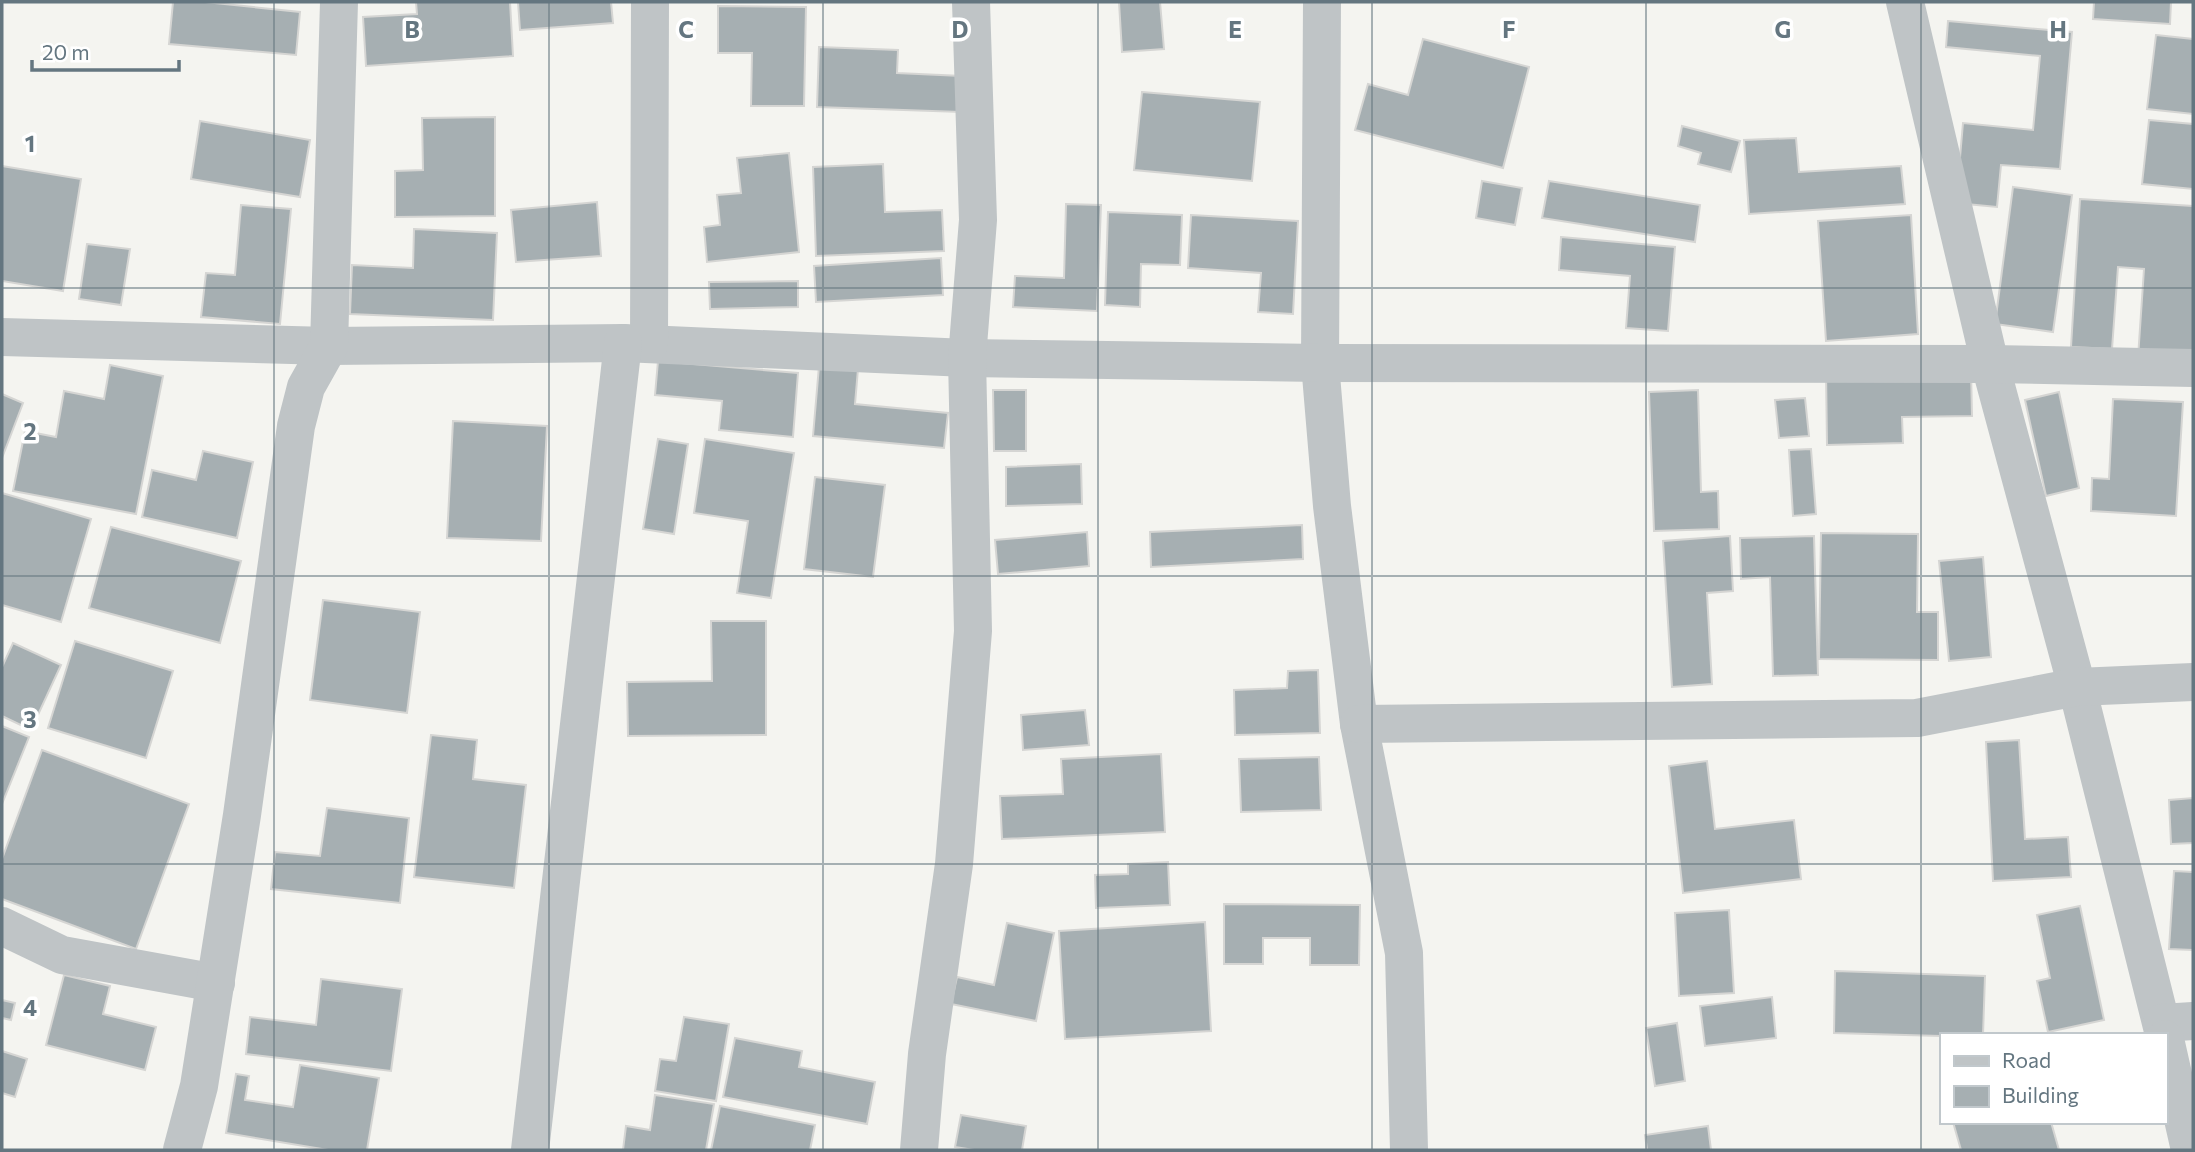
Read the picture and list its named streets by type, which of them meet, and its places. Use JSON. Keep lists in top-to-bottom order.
{
  "legend": ["Road", "Building"],
  "scale_bar": "20 m",
  "grid": {
    "columns": [
      "B",
      "C",
      "D",
      "E",
      "F",
      "G",
      "H"
    ],
    "rows": [
      "1",
      "2",
      "3",
      "4"
    ]
  }
}
